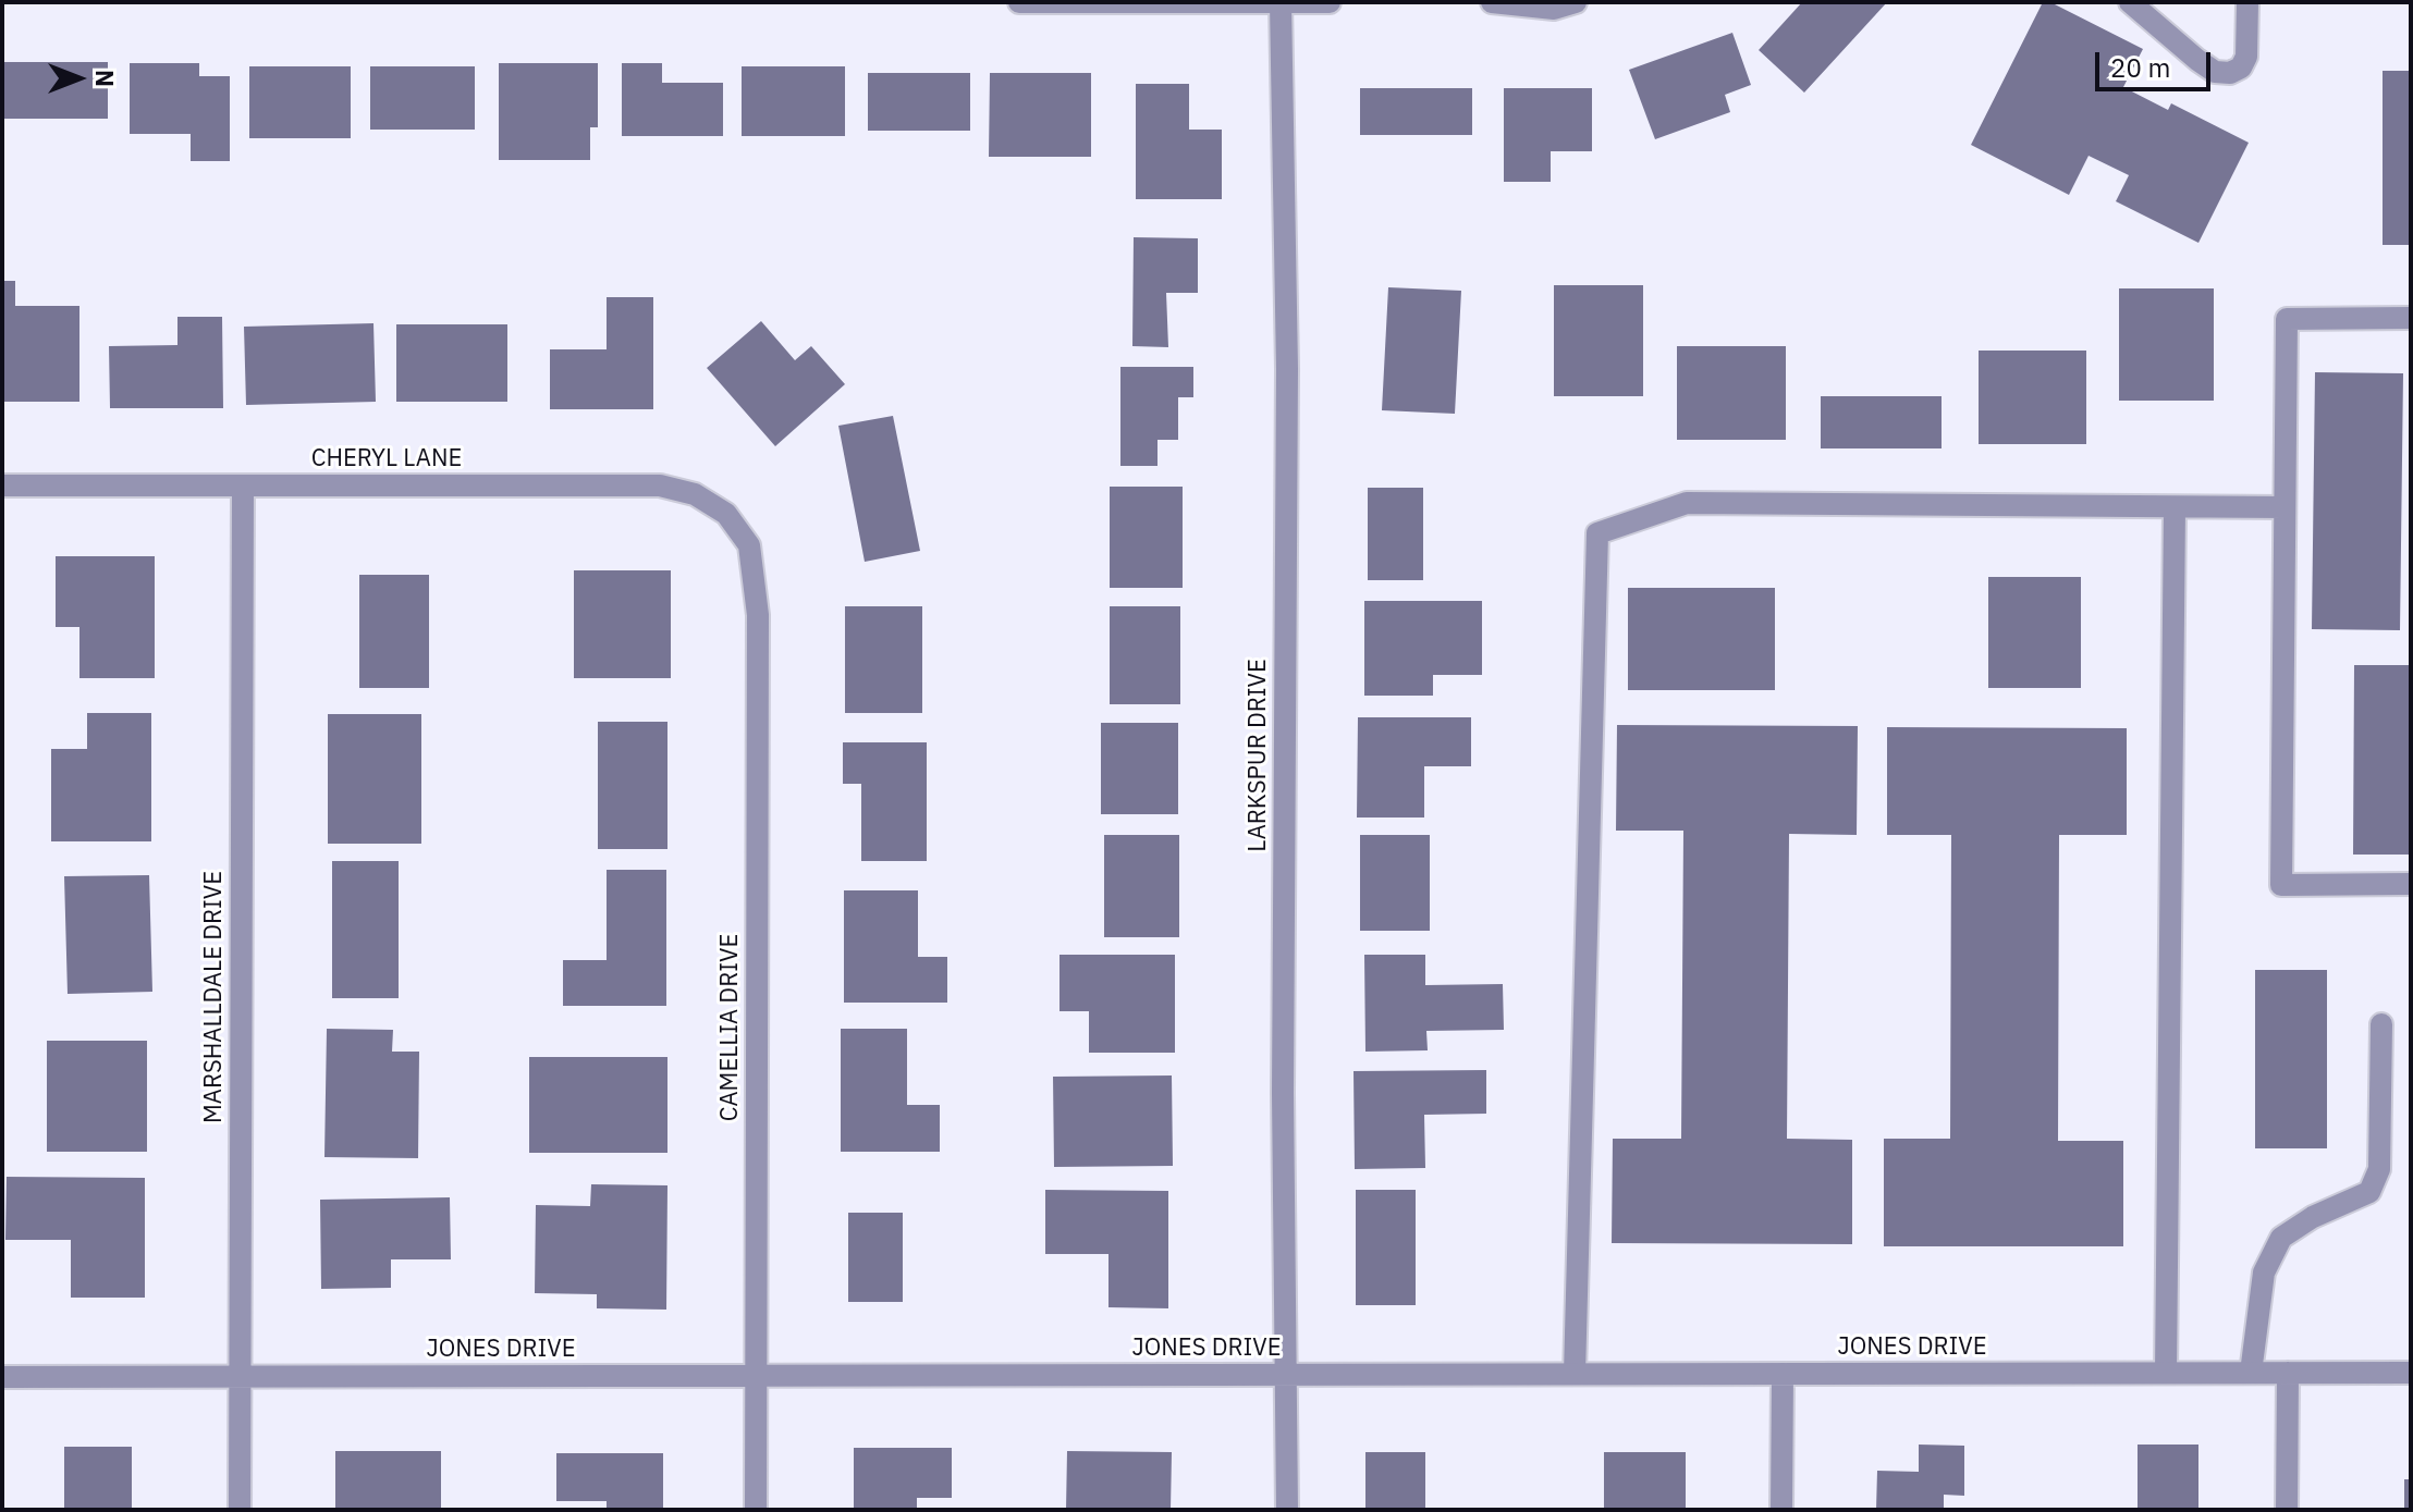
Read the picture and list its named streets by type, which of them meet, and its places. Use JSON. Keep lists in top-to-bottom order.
{
  "streets": {
    "street": [
      "CHERYL LANE",
      "LARKSPUR DRIVE",
      "MARSHALLDALE DRIVE",
      "CAMELLIA DRIVE",
      "JONES DRIVE"
    ]
  },
  "crossings": [
    ["CHERYL LANE", "MARSHALLDALE DRIVE"],
    ["CHERYL LANE", "CAMELLIA DRIVE"],
    ["LARKSPUR DRIVE", "JONES DRIVE"],
    ["MARSHALLDALE DRIVE", "JONES DRIVE"],
    ["CAMELLIA DRIVE", "JONES DRIVE"]
  ],
  "scale_bar": "20 m",
  "north": "right"
}
